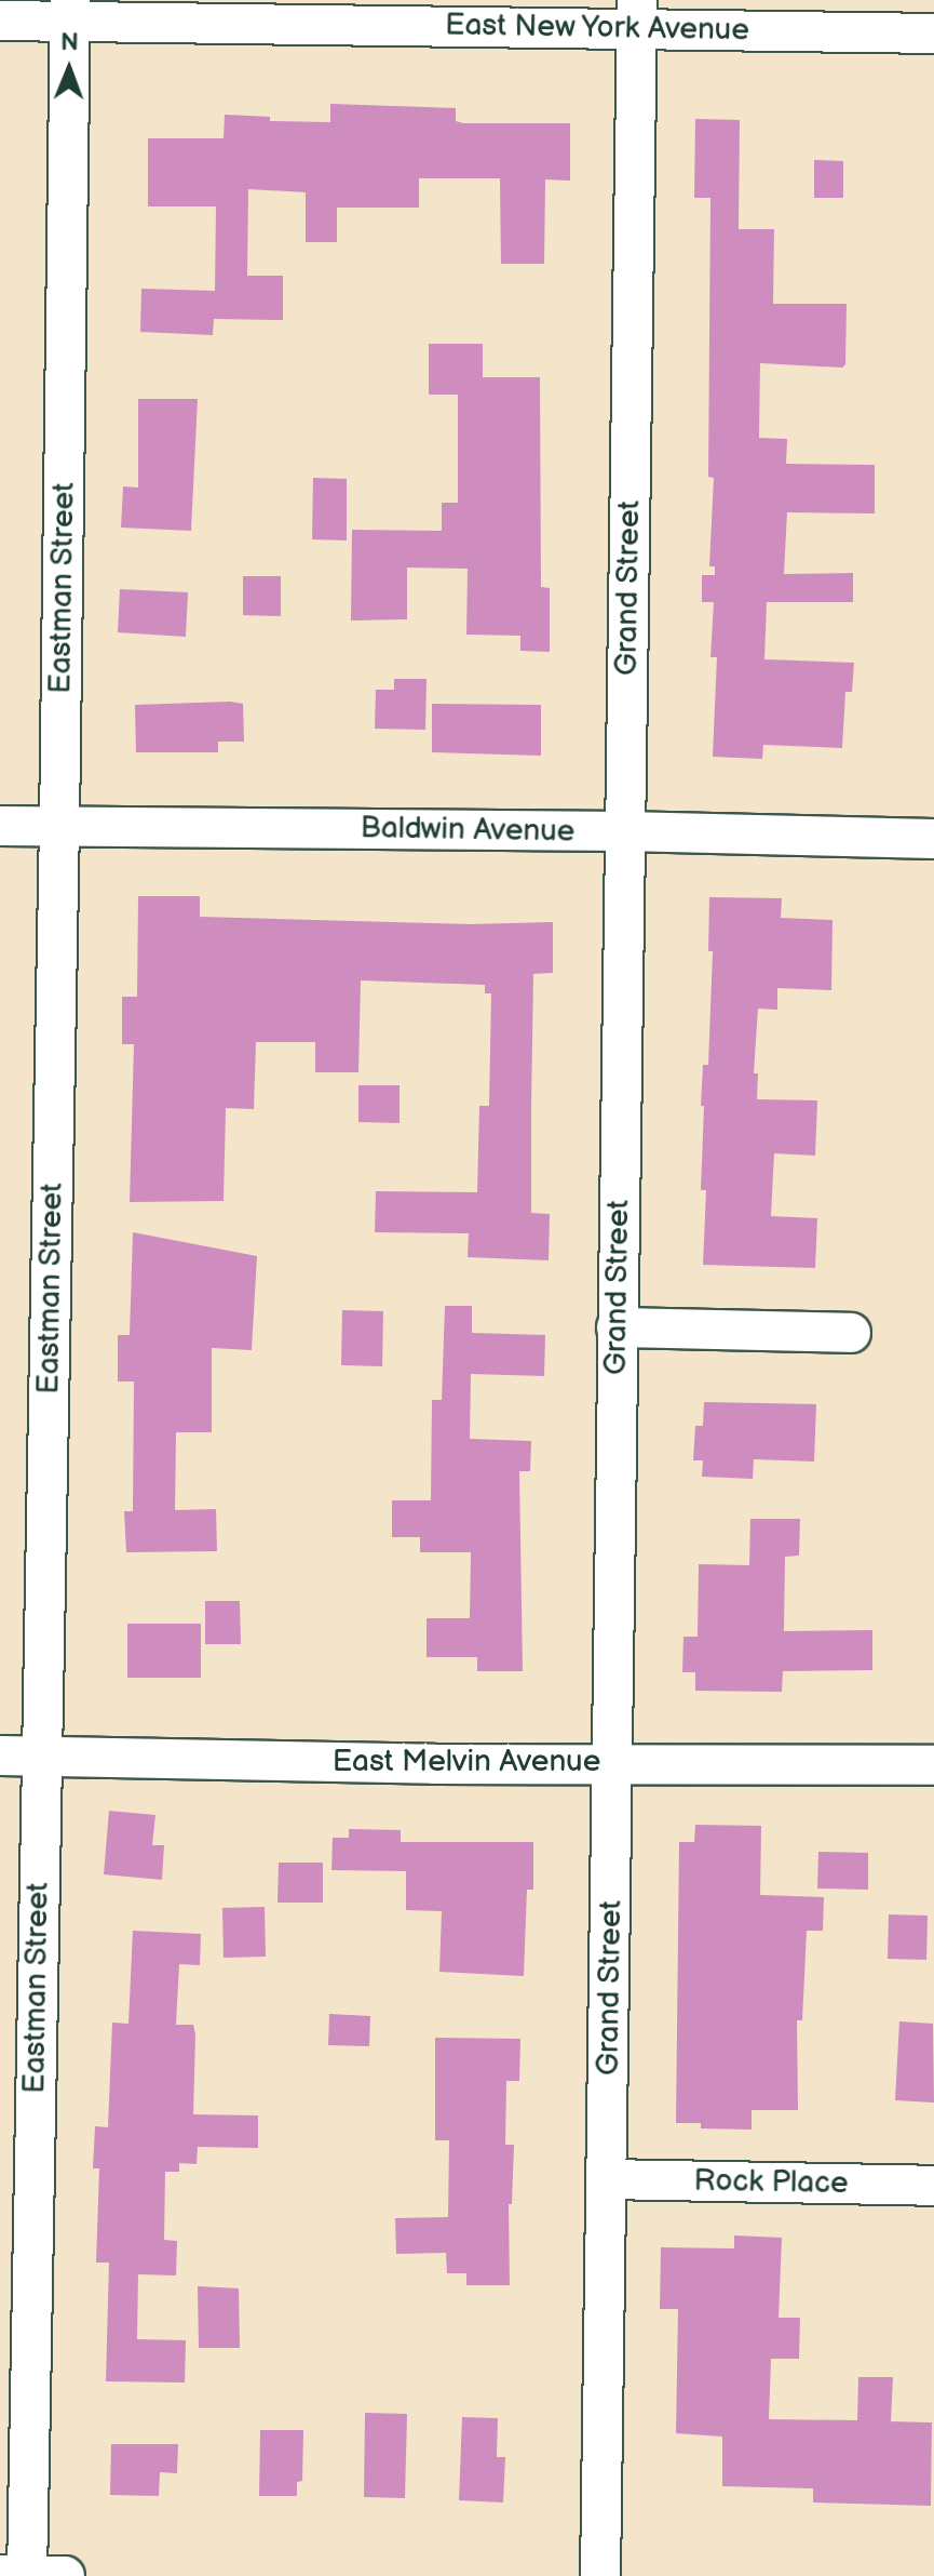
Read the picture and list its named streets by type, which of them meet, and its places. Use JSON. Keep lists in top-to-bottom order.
{
  "streets": {
    "street": [
      "East New York Avenue",
      "Eastman Street",
      "Grand Street",
      "Baldwin Avenue",
      "East Melvin Avenue",
      "Rock Place"
    ]
  },
  "crossings": [
    ["East New York Avenue", "Eastman Street"],
    ["East New York Avenue", "Grand Street"],
    ["Eastman Street", "Baldwin Avenue"],
    ["Eastman Street", "East Melvin Avenue"],
    ["Grand Street", "Baldwin Avenue"],
    ["Grand Street", "East Melvin Avenue"],
    ["Grand Street", "Rock Place"]
  ],
  "north": "top"
}
